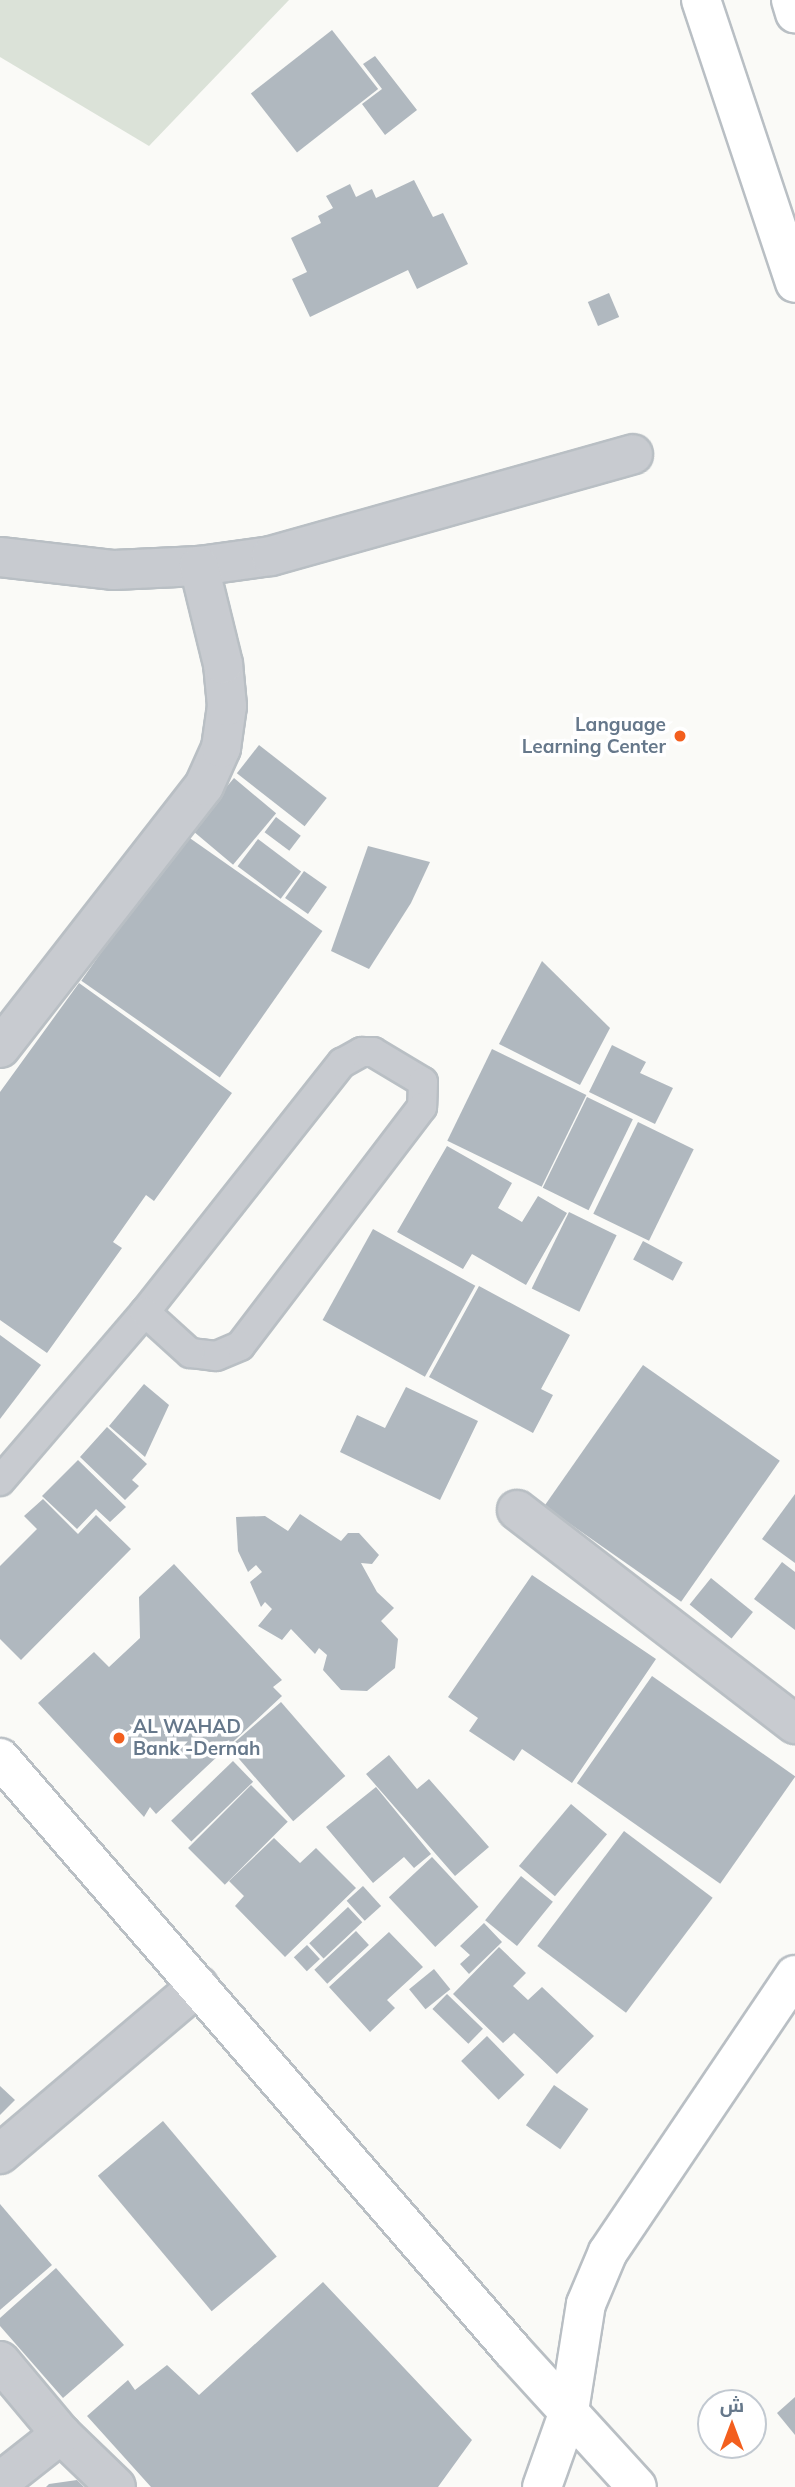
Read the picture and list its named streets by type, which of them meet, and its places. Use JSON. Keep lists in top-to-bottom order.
{
  "places": ["Language Learning Center", "AL WAHAD Bank -Dernah"],
  "north": "top"
}
